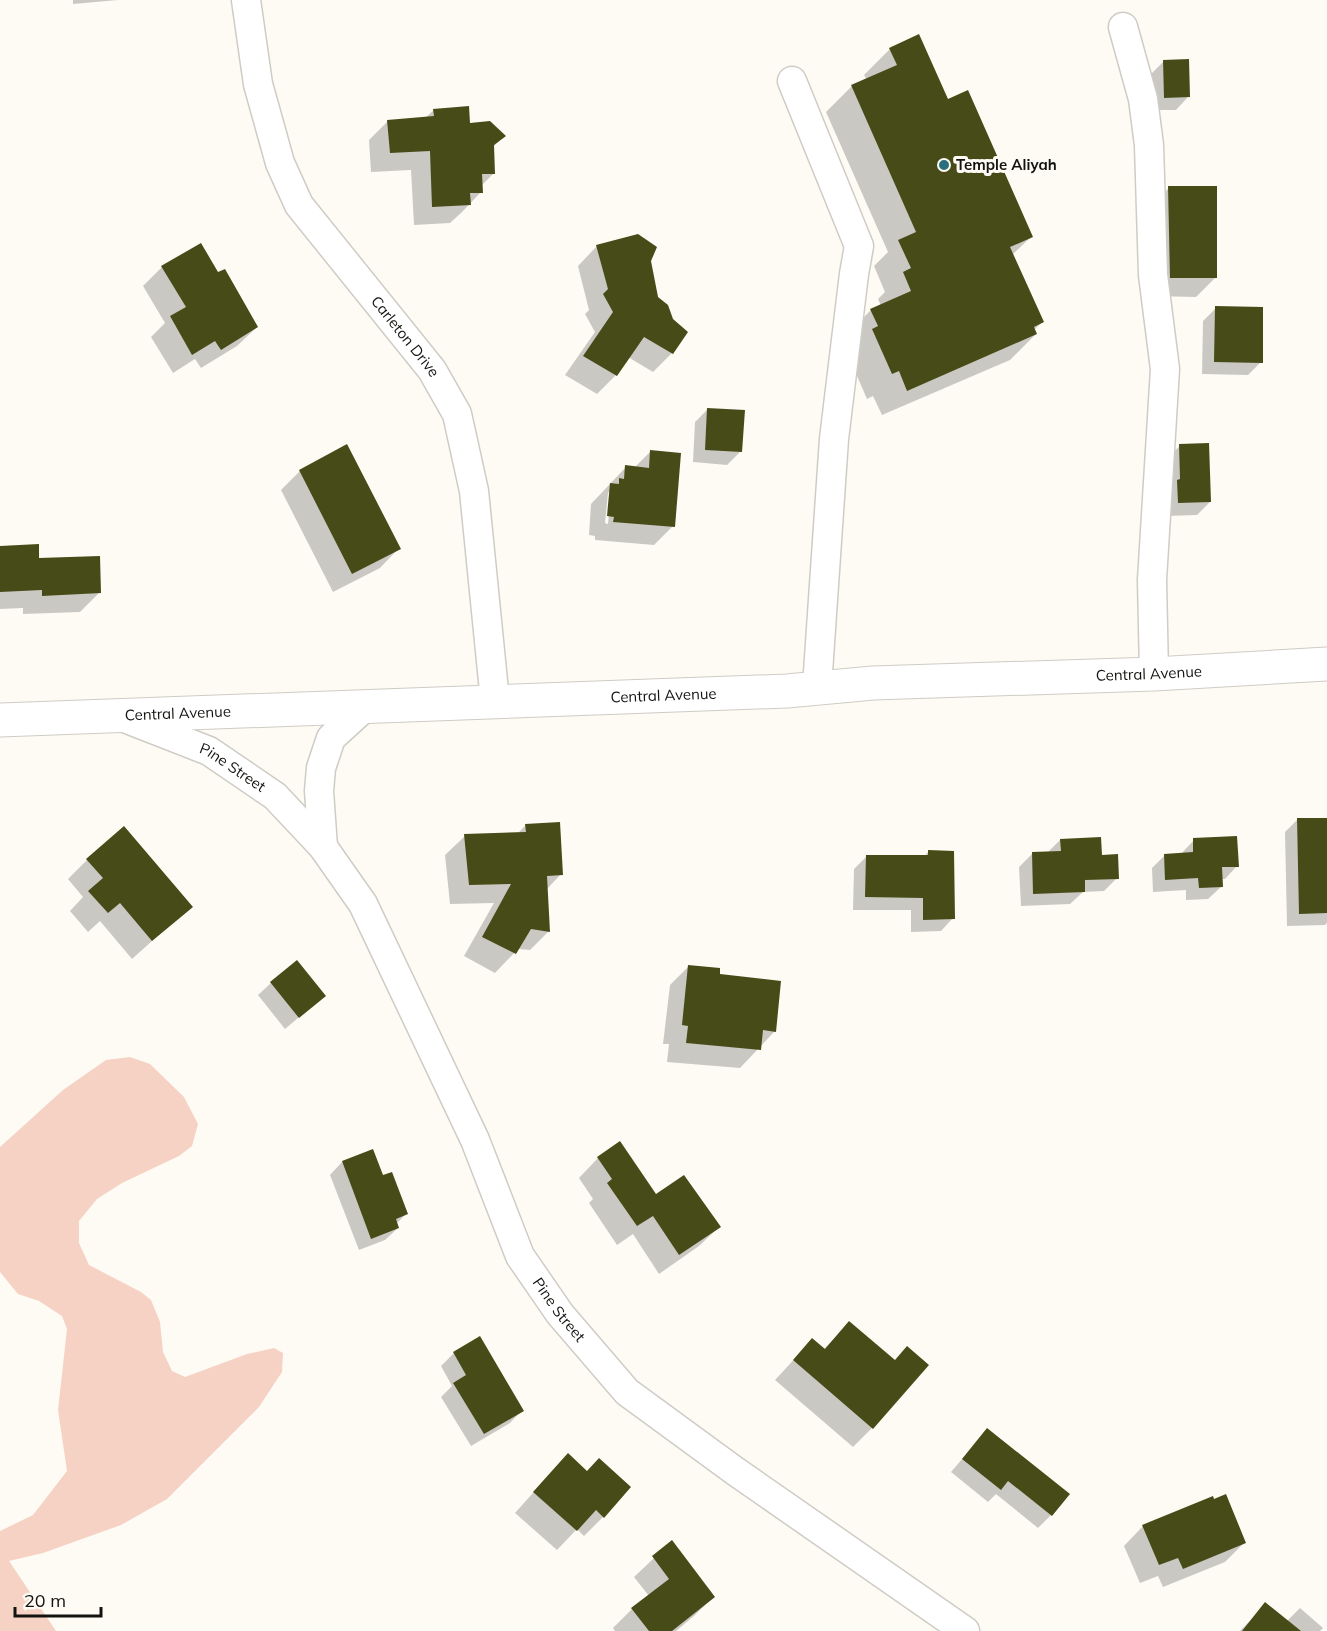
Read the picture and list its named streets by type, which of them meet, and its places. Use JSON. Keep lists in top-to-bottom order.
{
  "streets": {
    "main road": ["Central Avenue"],
    "street": ["Carleton Drive", "Pine Street"]
  },
  "crossings": [
    ["Carleton Drive", "Central Avenue"],
    ["Central Avenue", "Pine Street"]
  ],
  "places": ["Temple Aliyah"],
  "scale_bar": "20 m"
}
